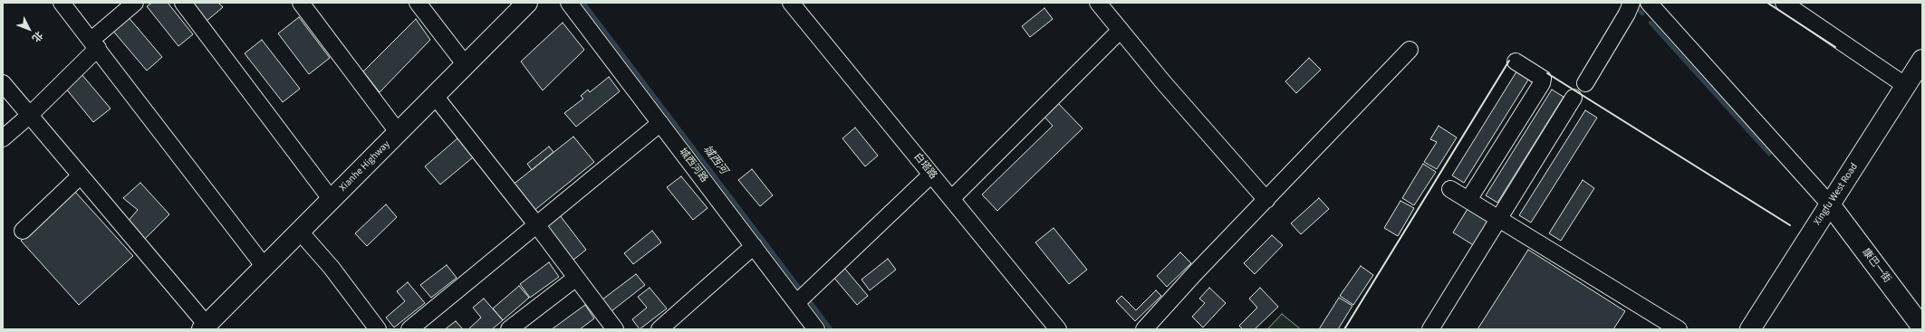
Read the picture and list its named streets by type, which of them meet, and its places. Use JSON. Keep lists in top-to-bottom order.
{
  "streets": {
    "main road": ["Xianhe Highway", "Xingfu West Road", "康巴一街"],
    "street": ["城西河路", "白塔路"]
  },
  "crossings": [
    ["Xingfu West Road", "康巴一街"]
  ],
  "water": ["城西河"],
  "north": "bottom right"
}
